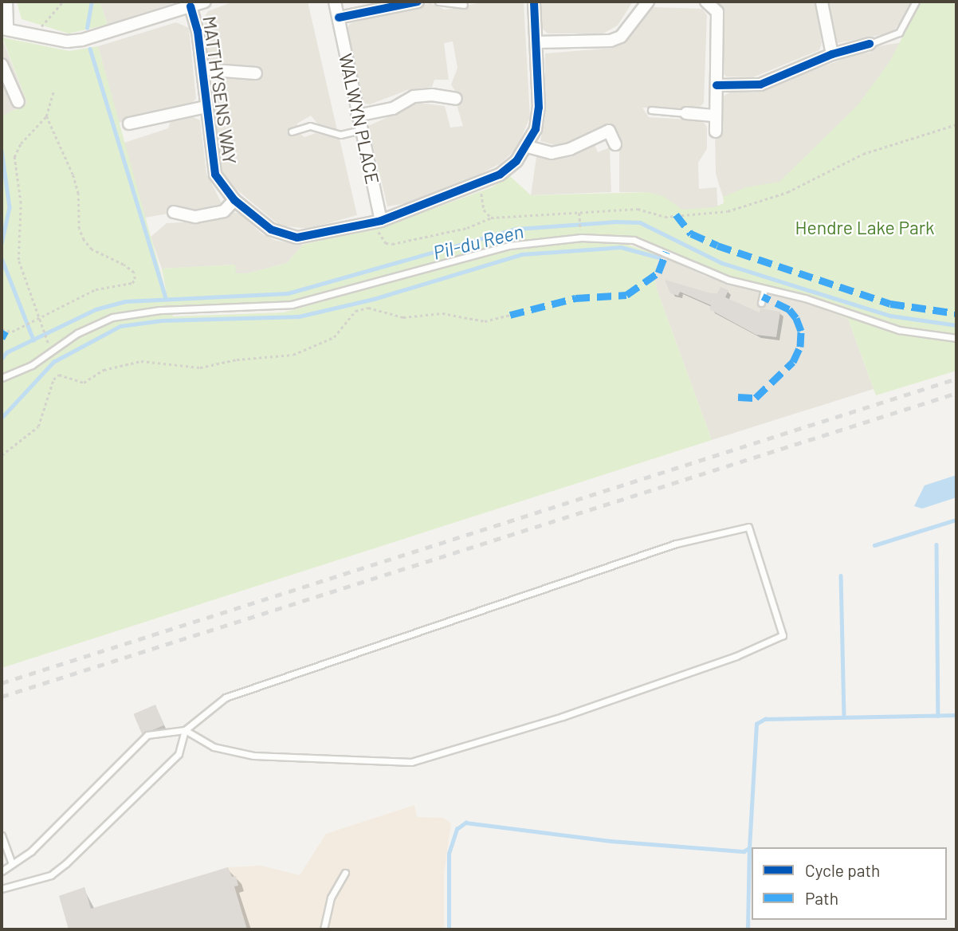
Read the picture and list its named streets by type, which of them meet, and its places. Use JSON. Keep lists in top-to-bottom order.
{
  "streets": {
    "street": ["MATTHYSENS WAY", "WALWYN PLACE"]
  },
  "crossings": [
    ["MATTHYSENS WAY", "WALWYN PLACE"]
  ],
  "water": ["Pil-du Reen"],
  "parks": ["Hendre Lake Park"],
  "legend": ["Cycle path", "Path"]
}
